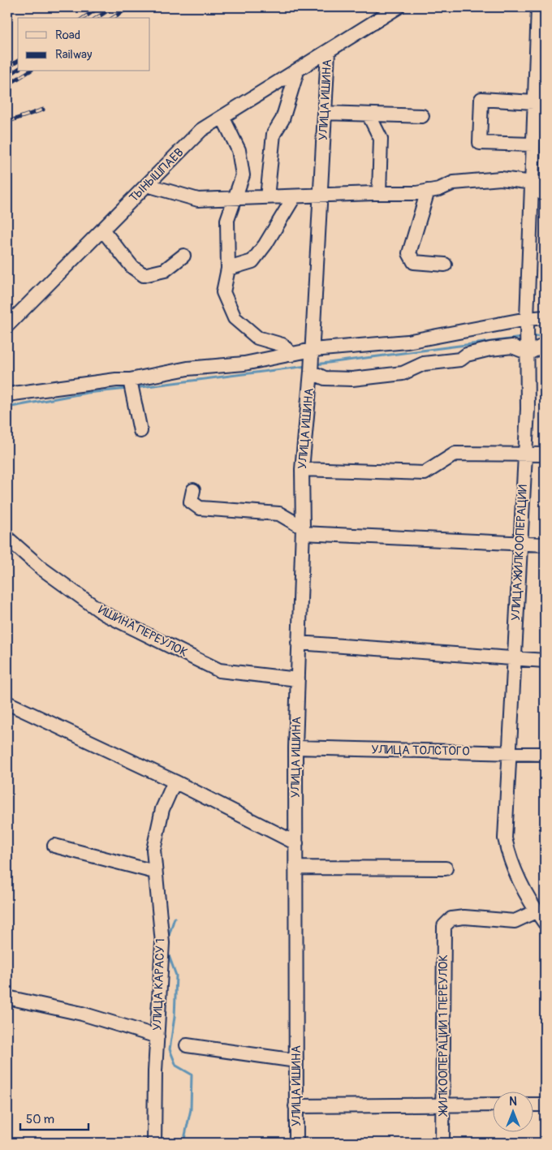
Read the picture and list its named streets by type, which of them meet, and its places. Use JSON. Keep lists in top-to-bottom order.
{
  "streets": {
    "street": [
      "УЛИЦА ИШИНА",
      "ТЫНЫШПАЕВ",
      "УЛИЦА ЖИЛКООПЕРАЦИИ",
      "ИШИНА ПЕРЕУЛОК",
      "УЛИЦА ТОЛСТОГО",
      "УЛИЦА КАРАСУ 1",
      "ЖИЛКООПЕРАЦИИ 1 ПЕРЕУЛОК"
    ]
  },
  "crossings": [
    ["УЛИЦА ИШИНА", "ТЫНЫШПАЕВ"],
    ["УЛИЦА ИШИНА", "ИШИНА ПЕРЕУЛОК"],
    ["УЛИЦА ИШИНА", "УЛИЦА ТОЛСТОГО"],
    ["УЛИЦА ЖИЛКООПЕРАЦИИ", "УЛИЦА ТОЛСТОГО"],
    ["УЛИЦА ЖИЛКООПЕРАЦИИ", "ЖИЛКООПЕРАЦИИ 1 ПЕРЕУЛОК"]
  ],
  "legend": ["Road", "Railway"],
  "scale_bar": "50 m",
  "north": "top"
}
